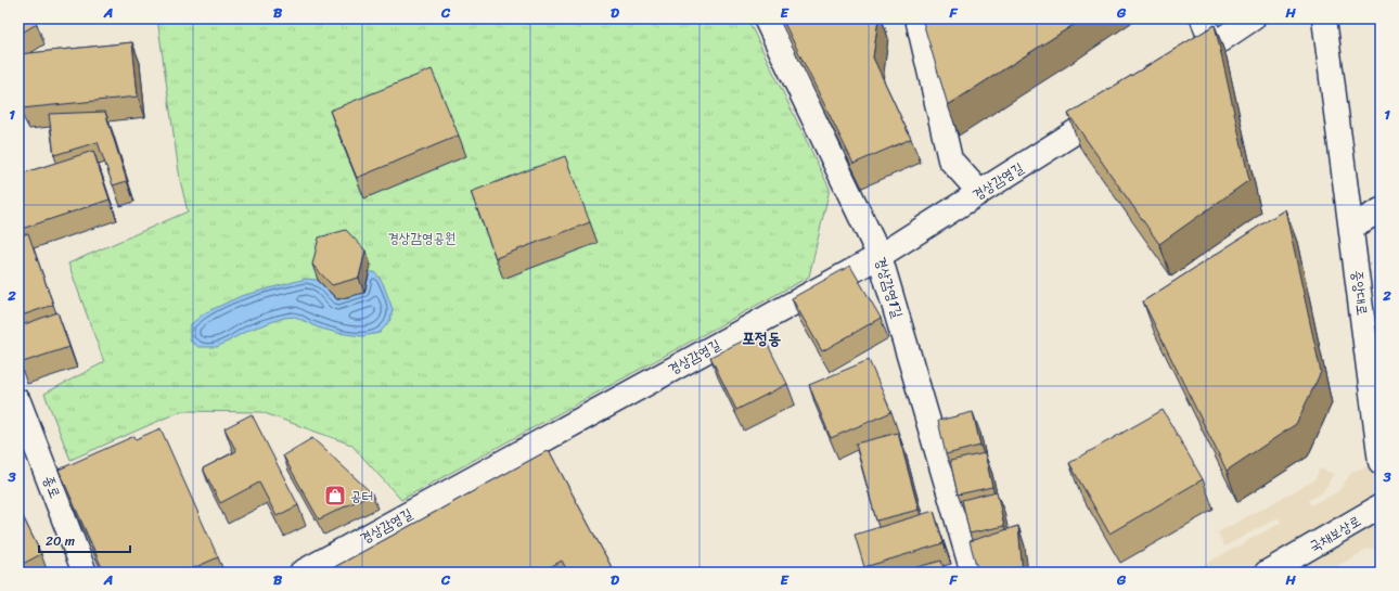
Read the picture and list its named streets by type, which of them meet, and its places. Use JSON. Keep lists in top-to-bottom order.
{
  "streets": {
    "street": [
      "경상감영길",
      "경상감영1길",
      "중앙대로",
      "종로",
      "국채보상로"
    ]
  },
  "crossings": [
    ["경상감영길", "경상감영1길"]
  ],
  "districts": ["포정동"],
  "parks": ["경상감영공원"],
  "places": {
    "shop": ["공터"]
  },
  "scale_bar": "20 m",
  "grid": {
    "columns": [
      "A",
      "B",
      "C",
      "D",
      "E",
      "F",
      "G",
      "H"
    ],
    "rows": ["1", "2", "3"]
  }
}
